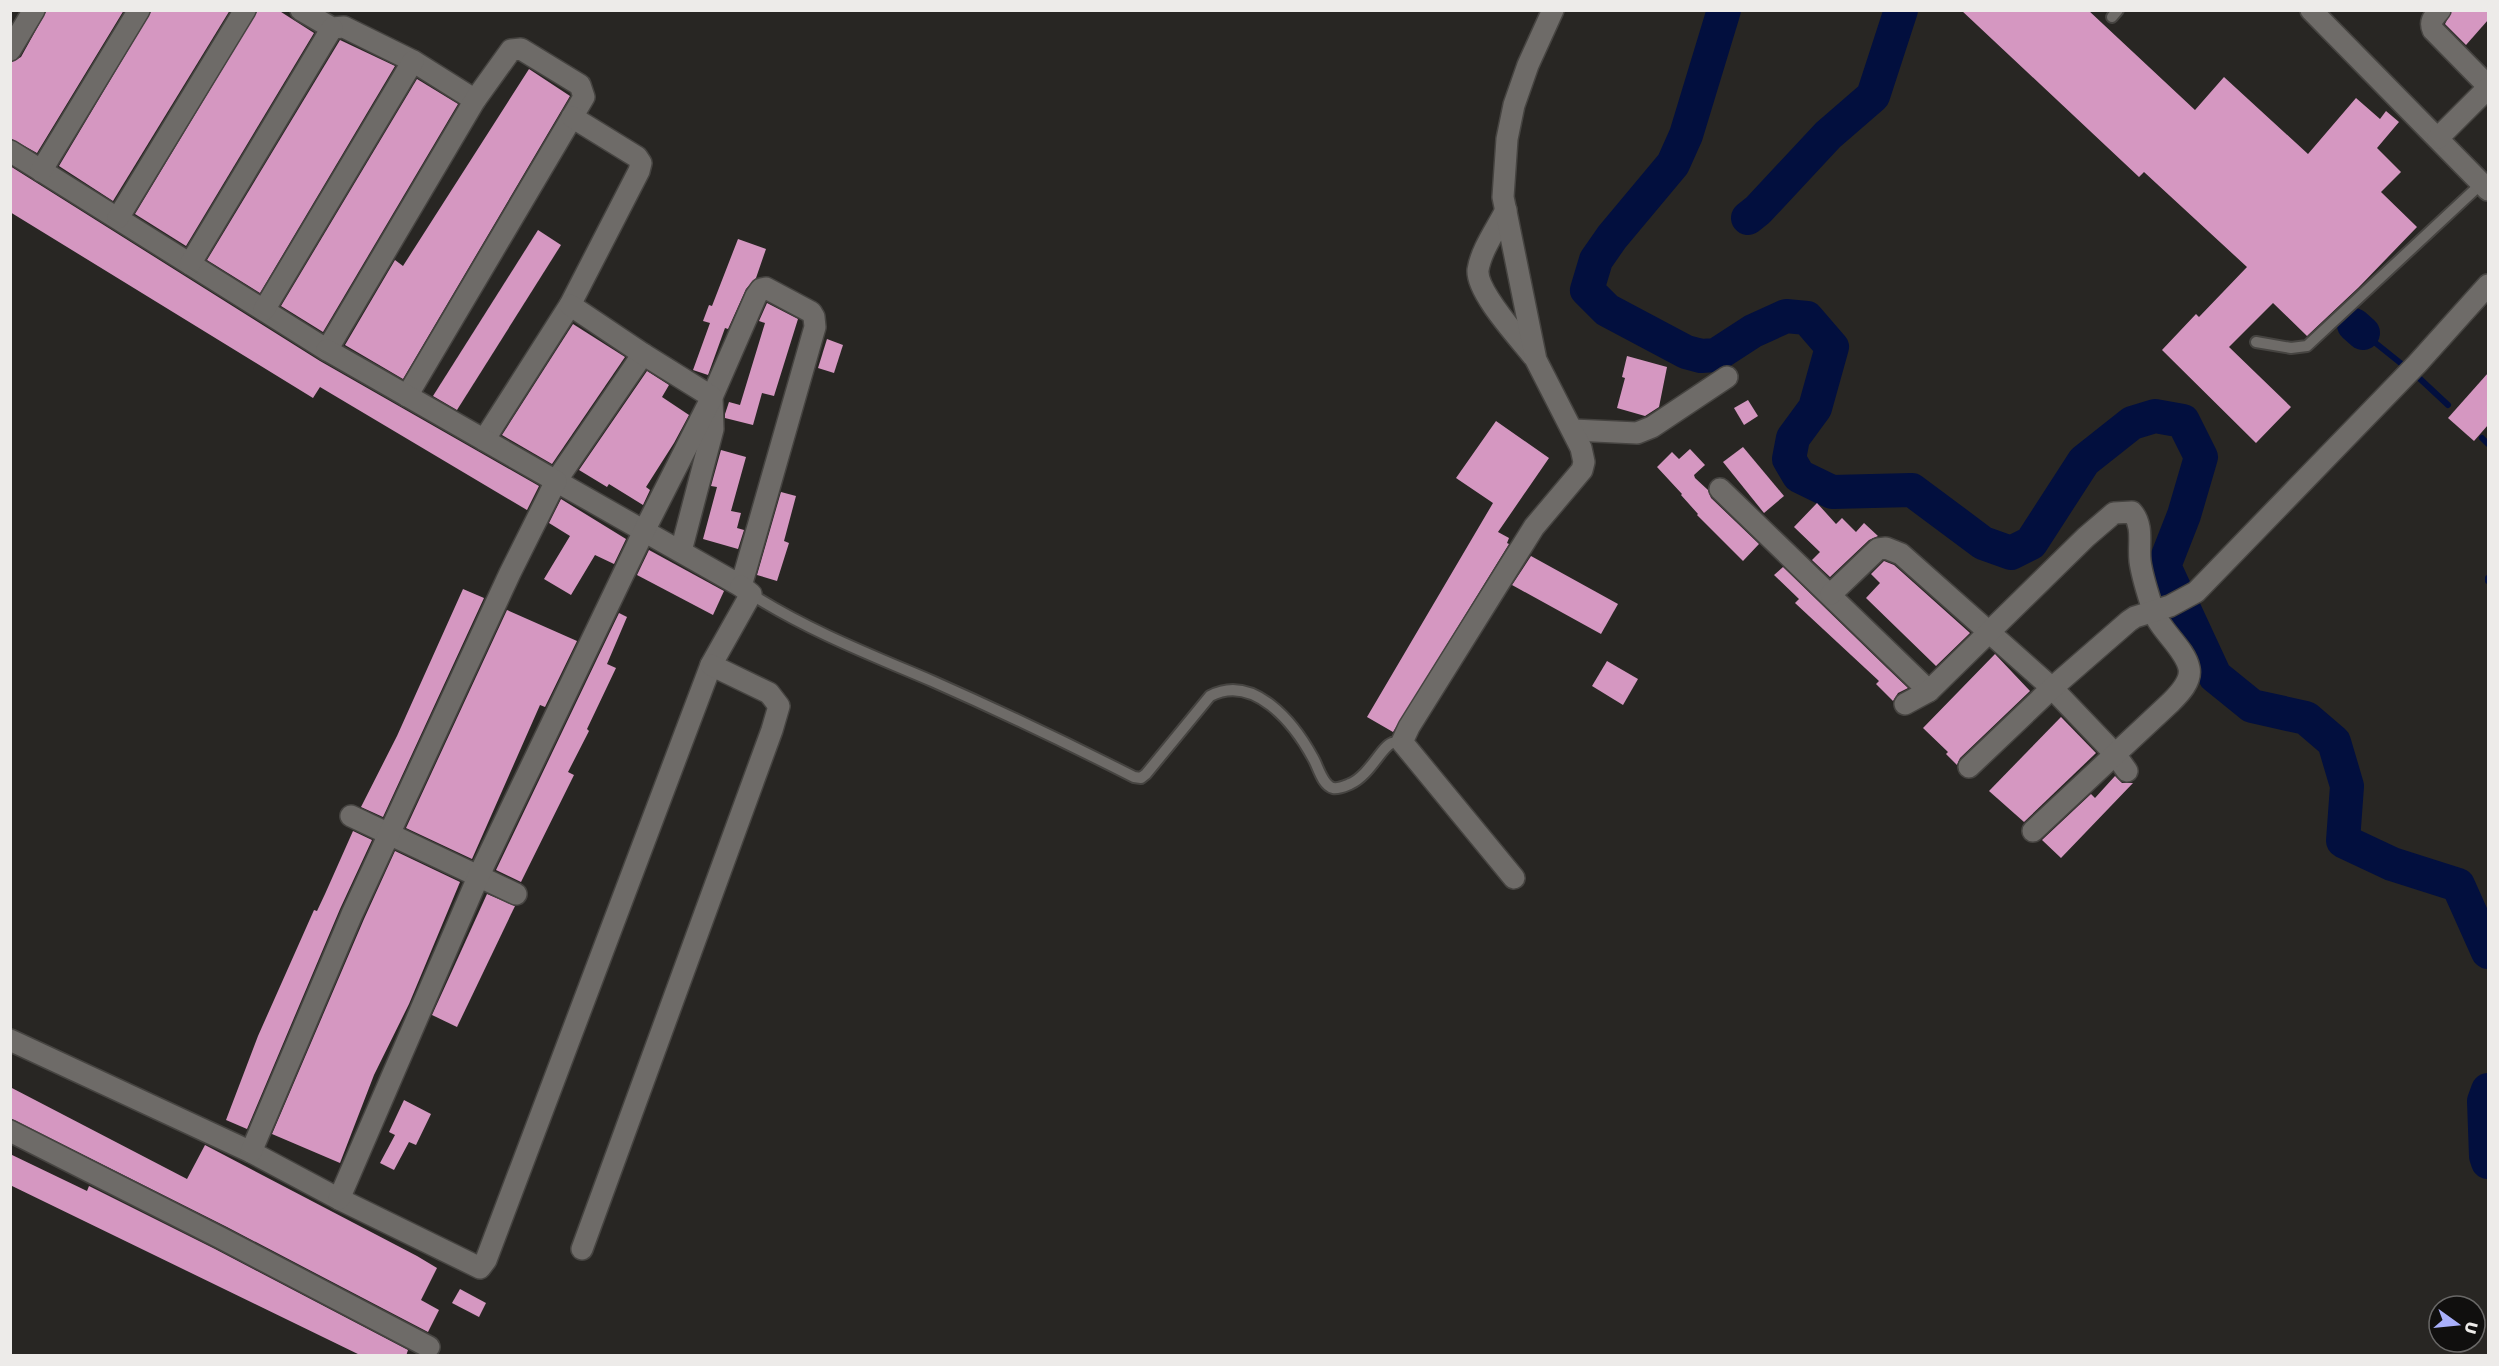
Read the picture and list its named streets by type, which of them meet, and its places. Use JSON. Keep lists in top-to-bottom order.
{
  "north": "right"
}
